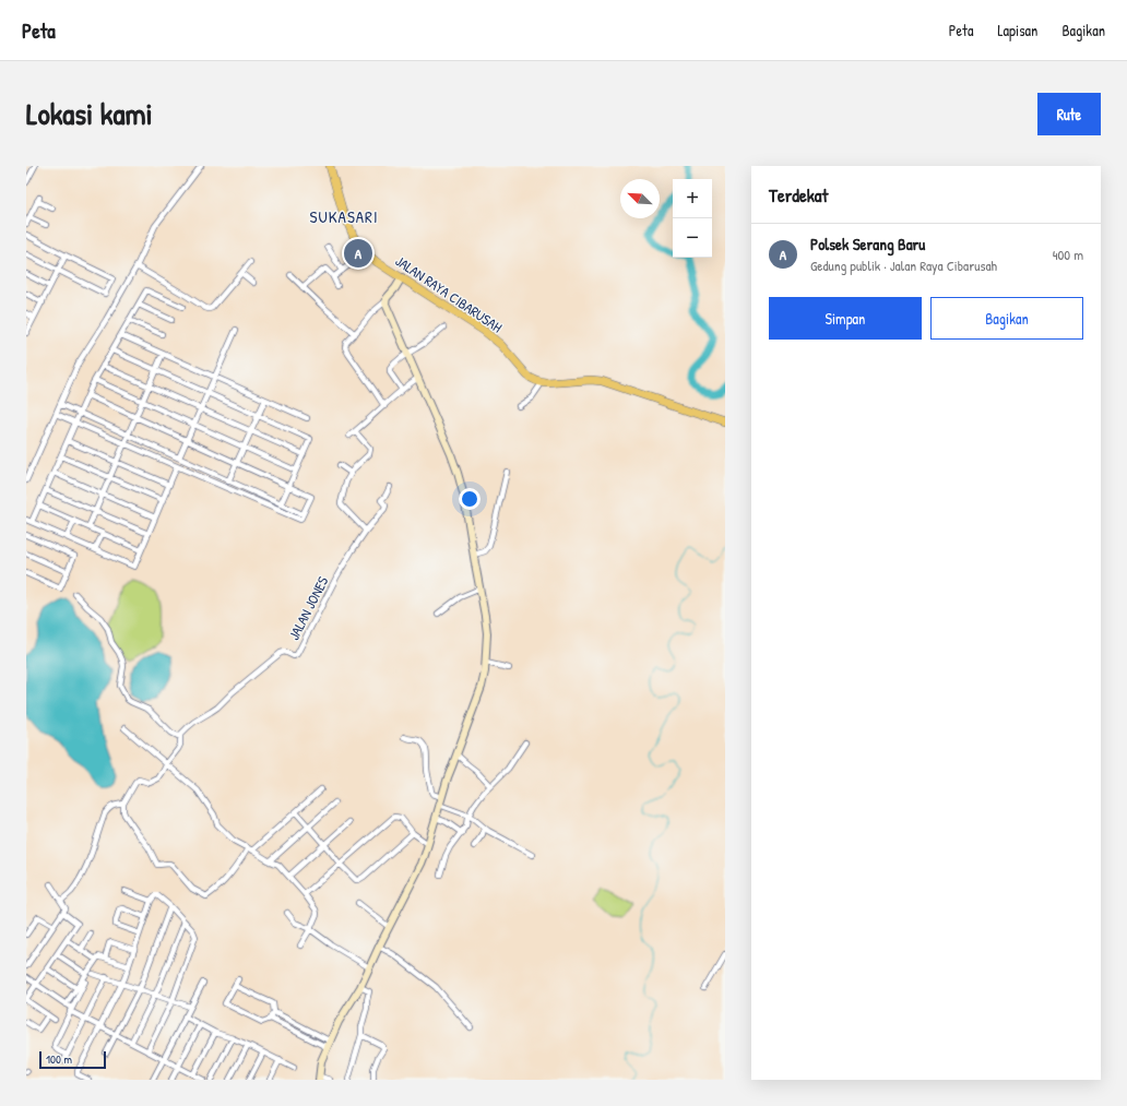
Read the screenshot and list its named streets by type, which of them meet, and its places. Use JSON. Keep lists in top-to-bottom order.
{
  "streets": {
    "main road": ["JALAN RAYA CIBARUSAH"],
    "street": ["JALAN JONES"]
  },
  "districts": ["SUKASARI"],
  "scale_bar": "100 m",
  "north": "top left",
  "page": {
    "header": "Peta",
    "nav": ["Peta", "Lapisan", "Bagikan"],
    "title": "Lokasi kami",
    "buttons": [
      "Rute",
      ["Simpan", "Bagikan"]
    ],
    "heading": "Terdekat",
    "map_buttons": ["+", "−"],
    "list": [
      {
        "mark": "A",
        "name": "Polsek Serang Baru",
        "note": "Gedung publik · Jalan Raya Cibarusah",
        "value": "400 m"
      }
    ],
    "pins": "A",
    "scale": "100 m"
  }
}
